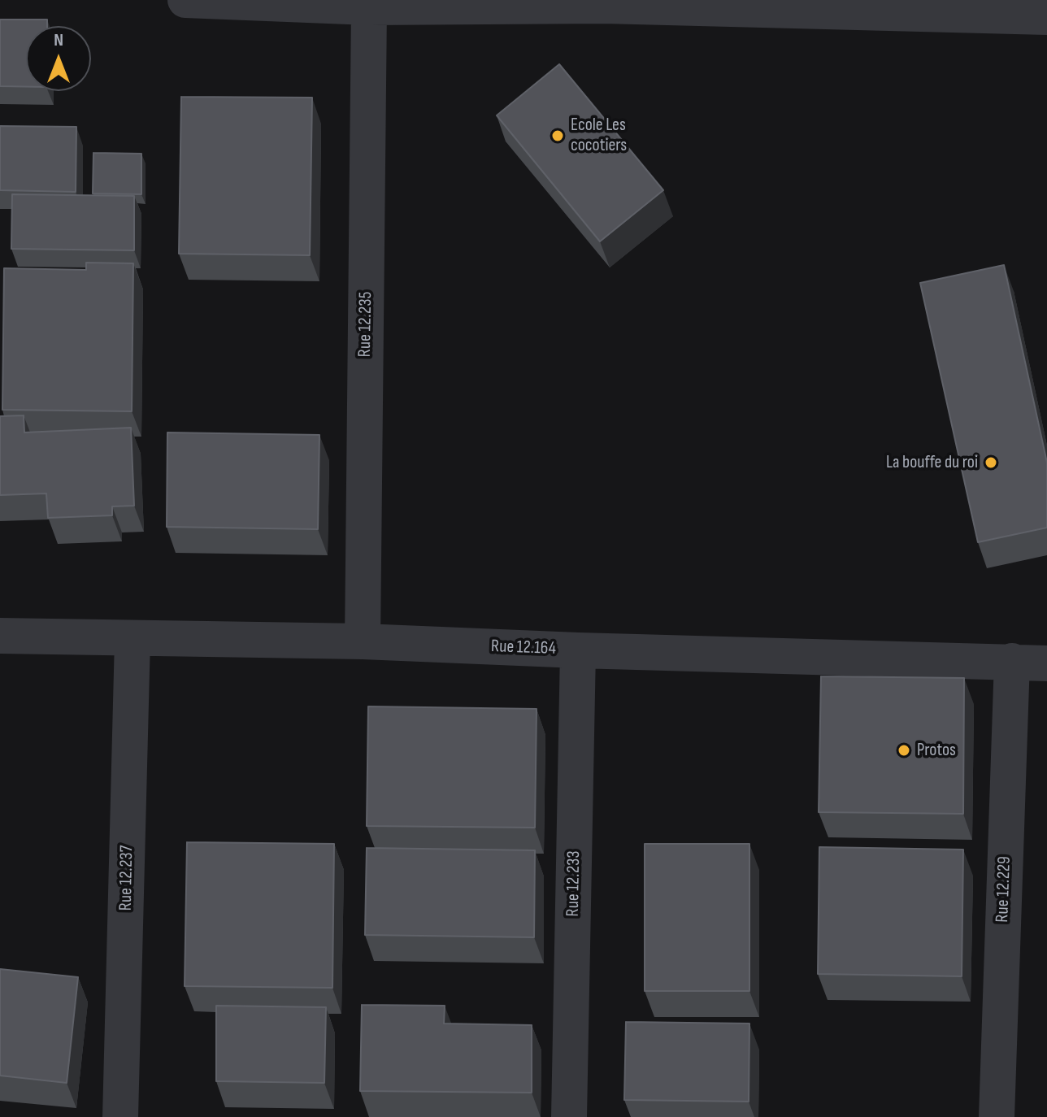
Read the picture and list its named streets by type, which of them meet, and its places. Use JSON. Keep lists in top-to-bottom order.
{
  "streets": {
    "street": [
      "Rue 12.235",
      "Rue 12.164",
      "Rue 12.237",
      "Rue 12.233",
      "Rue 12.229"
    ]
  },
  "crossings": [
    ["Rue 12.235", "Rue 12.164"],
    ["Rue 12.164", "Rue 12.237"],
    ["Rue 12.164", "Rue 12.233"],
    ["Rue 12.164", "Rue 12.229"]
  ],
  "places": ["Ecole Les cocotiers", "La bouffe du roi", "Protos"],
  "north": "top"
}
